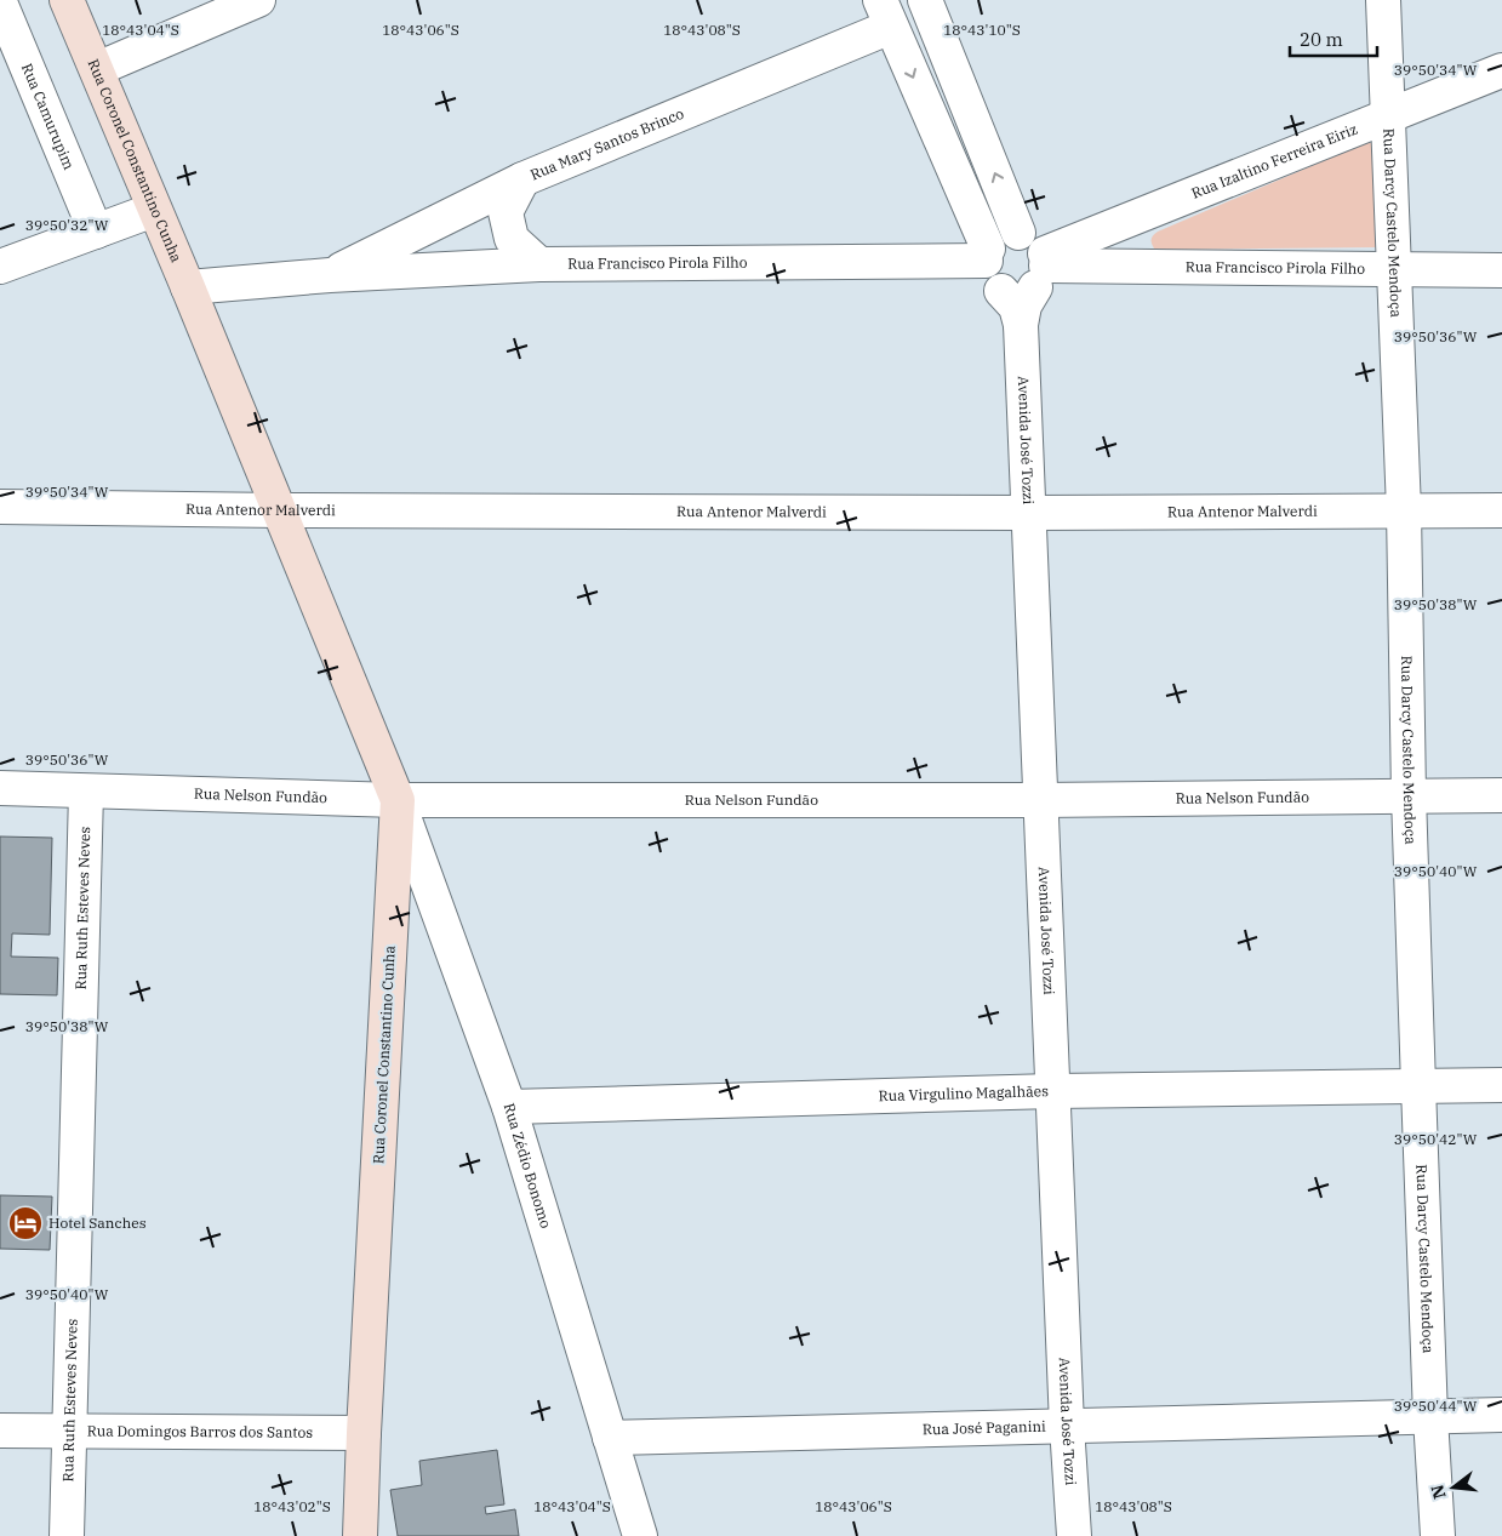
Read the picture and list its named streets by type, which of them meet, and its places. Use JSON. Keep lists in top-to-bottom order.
{
  "streets": {
    "street": [
      "Rua Camurupim",
      "Rua Mary Santos Brinco",
      "Rua Coronel Constantino Cunha",
      "Rua Izaltino Ferreira Eiriz",
      "Rua Darcy Castelo Mendoça",
      "Rua Francisco Pirola Filho",
      "Avenida José Tozzi",
      "Rua Antenor Malverdi",
      "Rua Nelson Fundão",
      "Rua Ruth Esteves Neves",
      "Rua Virgulino Magalhães",
      "Rua Zédio Bonomo",
      "Rua José Paganini",
      "Rua Domingos Barros dos Santos"
    ]
  },
  "crossings": [
    ["Rua Mary Santos Brinco", "Rua Francisco Pirola Filho"],
    ["Rua Mary Santos Brinco", "Avenida José Tozzi"],
    ["Rua Coronel Constantino Cunha", "Rua Antenor Malverdi"],
    ["Rua Coronel Constantino Cunha", "Rua Nelson Fundão"],
    ["Rua Coronel Constantino Cunha", "Rua Zédio Bonomo"],
    ["Rua Coronel Constantino Cunha", "Rua Domingos Barros dos Santos"],
    ["Rua Izaltino Ferreira Eiriz", "Rua Darcy Castelo Mendoça"],
    ["Rua Izaltino Ferreira Eiriz", "Rua Francisco Pirola Filho"],
    ["Rua Izaltino Ferreira Eiriz", "Avenida José Tozzi"],
    ["Rua Darcy Castelo Mendoça", "Rua Francisco Pirola Filho"],
    ["Rua Darcy Castelo Mendoça", "Rua Antenor Malverdi"],
    ["Rua Darcy Castelo Mendoça", "Rua Nelson Fundão"],
    ["Rua Darcy Castelo Mendoça", "Rua Virgulino Magalhães"],
    ["Rua Darcy Castelo Mendoça", "Rua José Paganini"],
    ["Rua Francisco Pirola Filho", "Avenida José Tozzi"],
    ["Avenida José Tozzi", "Rua Antenor Malverdi"],
    ["Avenida José Tozzi", "Rua Nelson Fundão"],
    ["Avenida José Tozzi", "Rua Virgulino Magalhães"],
    ["Avenida José Tozzi", "Rua José Paganini"],
    ["Rua Nelson Fundão", "Rua Ruth Esteves Neves"],
    ["Rua Nelson Fundão", "Rua Zédio Bonomo"],
    ["Rua Ruth Esteves Neves", "Rua Domingos Barros dos Santos"],
    ["Rua Virgulino Magalhães", "Rua Zédio Bonomo"],
    ["Rua Zédio Bonomo", "Rua José Paganini"]
  ],
  "places": {
    "hotel": ["Hotel Sanches"]
  },
  "scale_bar": "20 m",
  "north": "left",
  "coordinates": [
    "18°43'04\"S",
    "18°43'06\"S",
    "18°43'08\"S",
    "18°43'10\"S",
    "39°50'34\"W",
    "39°50'32\"W",
    "39°50'36\"W",
    "39°50'38\"W",
    "39°50'40\"W",
    "39°50'42\"W",
    "39°50'44\"W",
    "18°43'02\"S"
  ]
}
